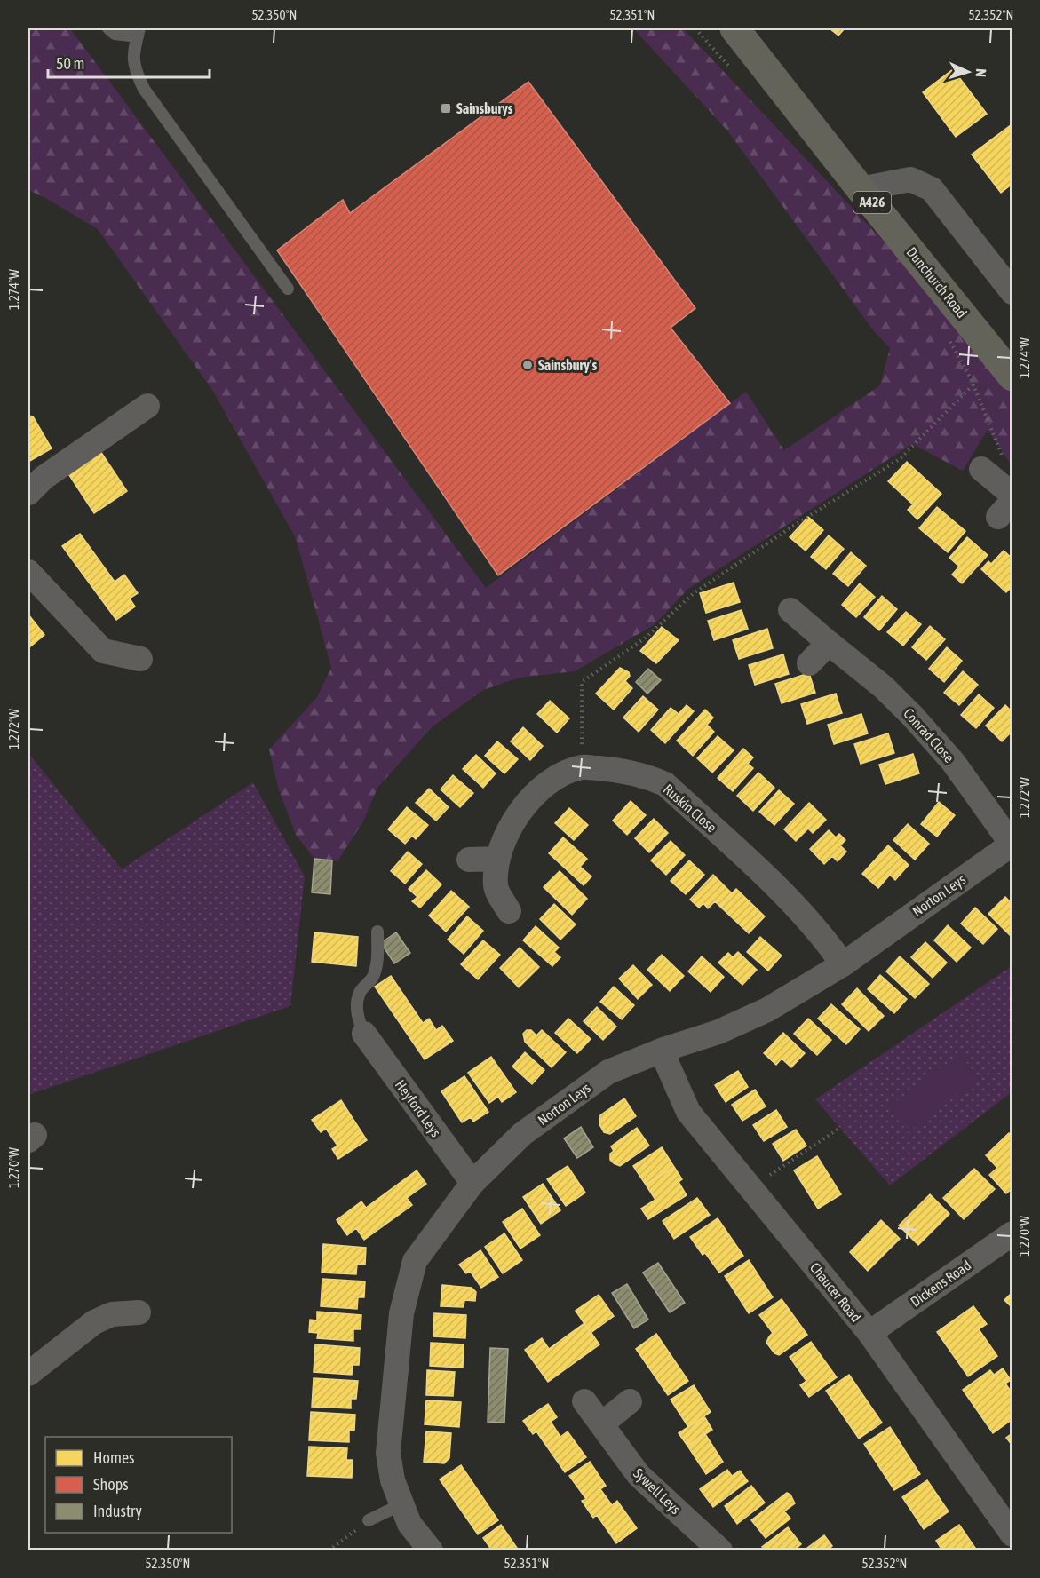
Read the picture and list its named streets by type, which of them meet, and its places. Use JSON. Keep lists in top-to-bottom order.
{
  "streets": {
    "highway": ["A426", "Dunchurch Road"],
    "street": [
      "Conrad Close",
      "Ruskin Close",
      "Norton Leys",
      "Heyford Leys",
      "Dickens Road",
      "Chaucer Road",
      "Sywell Leys"
    ]
  },
  "crossings": [
    ["Conrad Close", "Norton Leys"],
    ["Ruskin Close", "Norton Leys"],
    ["Norton Leys", "Heyford Leys"],
    ["Norton Leys", "Chaucer Road"],
    ["Dickens Road", "Chaucer Road"]
  ],
  "places": {
    "transit": ["Sainsburys"],
    "other": ["Sainsbury's"]
  },
  "legend": ["Homes", "Shops", "Industry"],
  "scale_bar": "50 m",
  "north": "right",
  "coordinates": [
    "52.350°N",
    "52.351°N",
    "52.352°N",
    "1.274°W",
    "1.272°W",
    "1.270°W"
  ]
}
